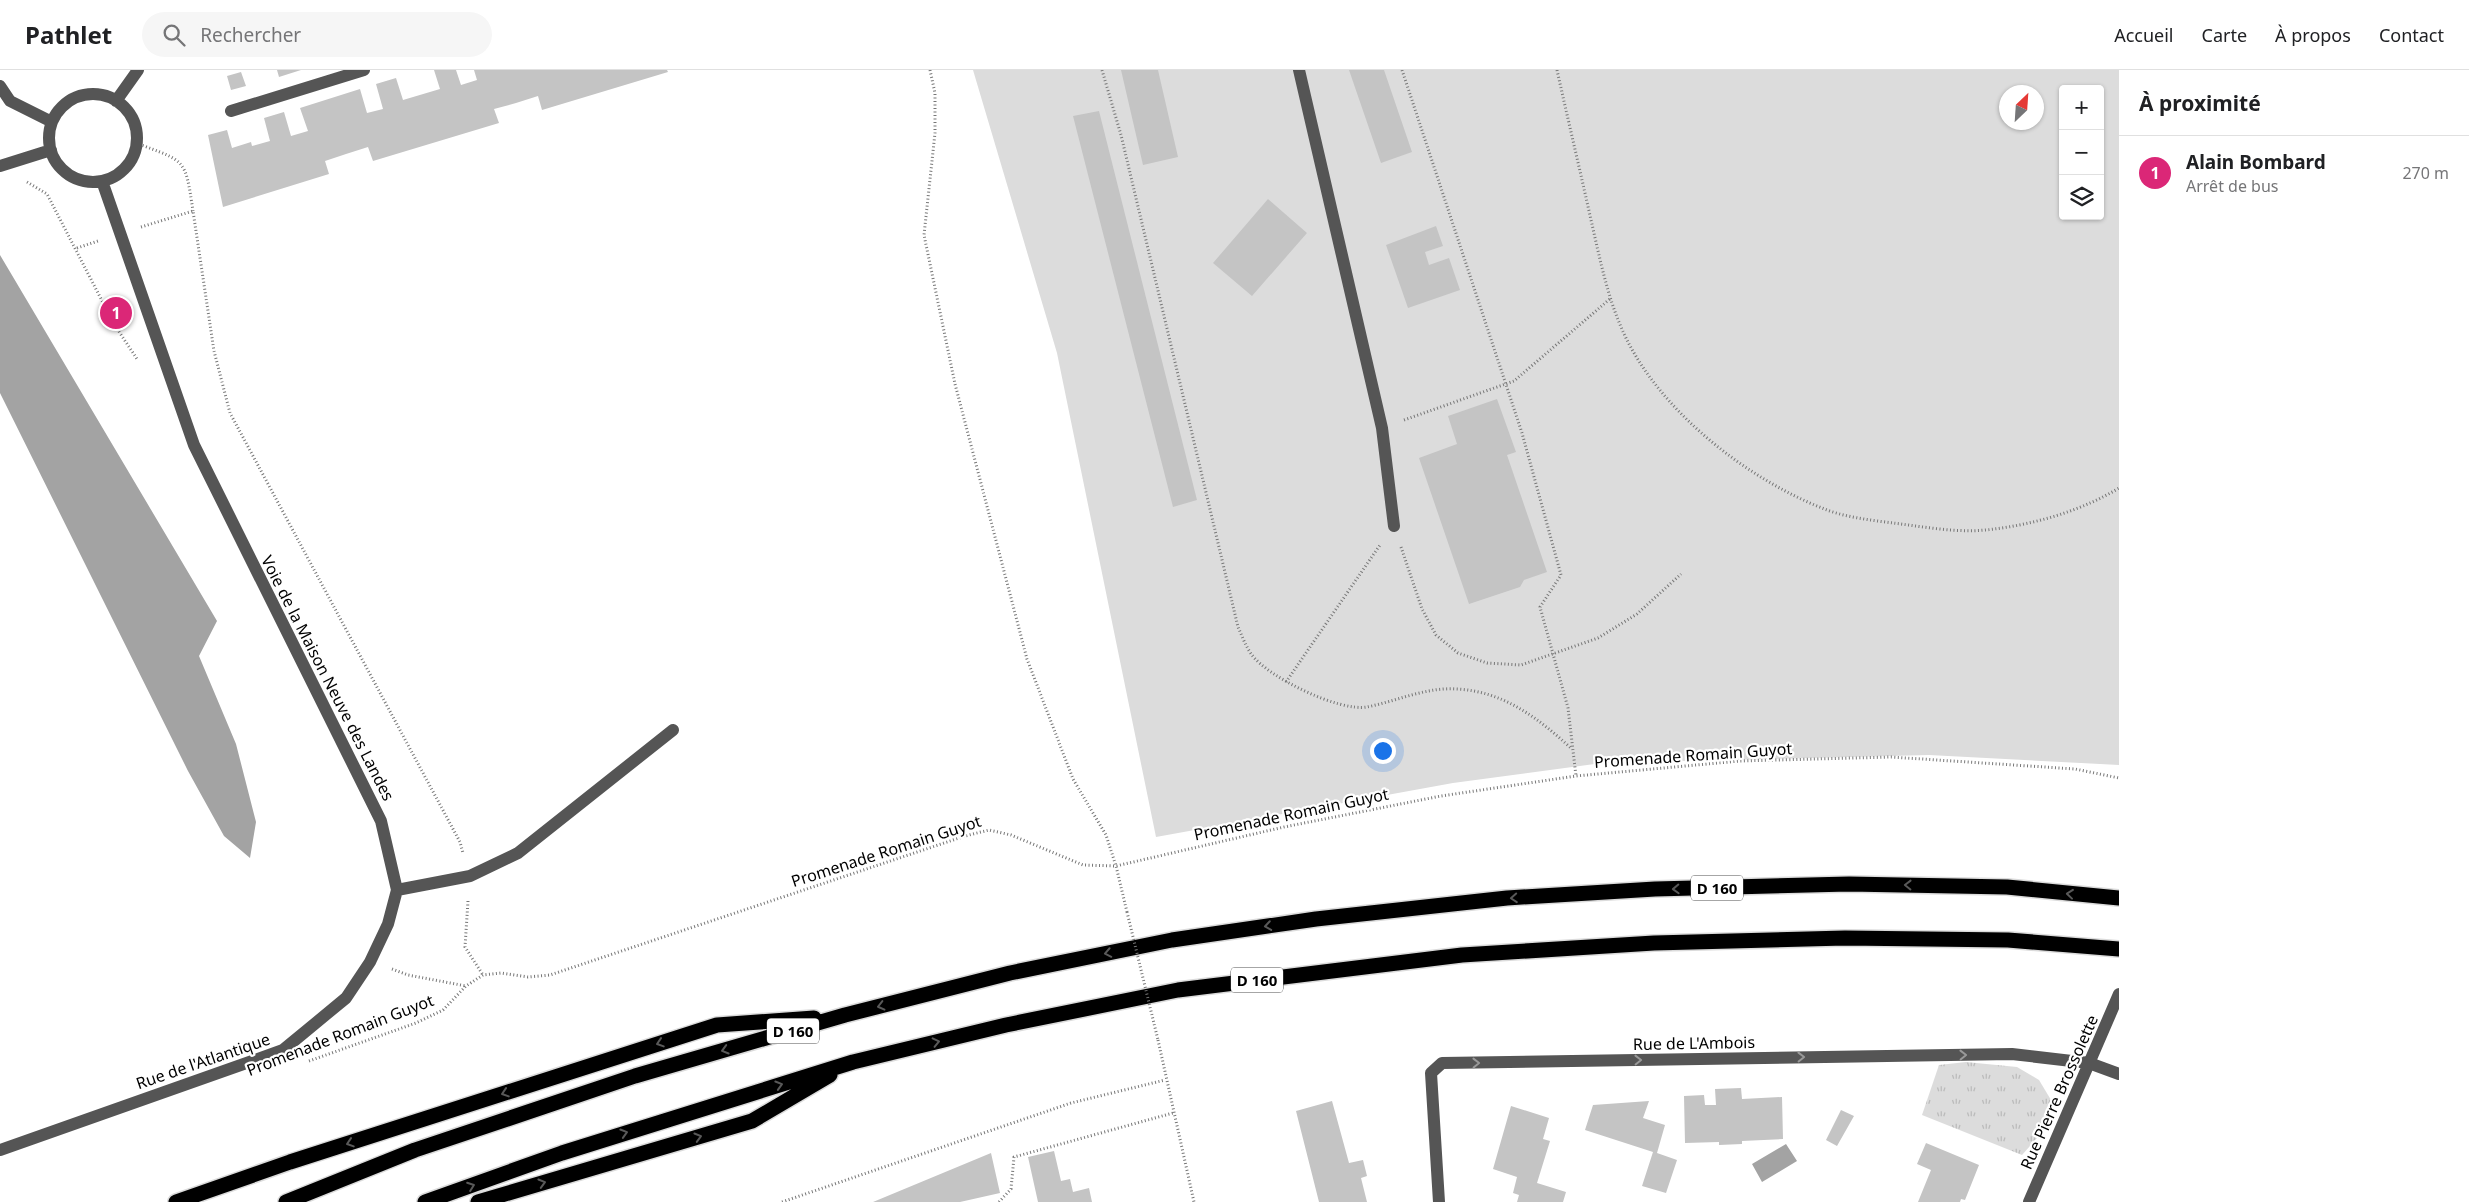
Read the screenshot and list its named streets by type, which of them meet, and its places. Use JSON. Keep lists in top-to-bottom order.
{
  "streets": {
    "highway": ["D 160"],
    "street": [
      "Voie de la Maison Neuve des Landes",
      "Rue de L'Ambois",
      "Rue de l'Atlantique",
      "Rue Pierre Brossolette"
    ],
    "path": ["Promenade Romain Guyot"]
  },
  "crossings": [
    ["Voie de la Maison Neuve des Landes", "Rue de l'Atlantique"],
    ["Rue de L'Ambois", "Rue Pierre Brossolette"]
  ],
  "one_way": ["Rue de L'Ambois"],
  "north": "top right",
  "page": {
    "header": "Pathlet",
    "search": "Rechercher",
    "nav": [
      "Accueil",
      "Carte",
      "À propos",
      "Contact"
    ],
    "heading": "À proximité",
    "map_buttons": ["+", "−"],
    "list": [
      {
        "mark": "1",
        "name": "Alain Bombard",
        "note": "Arrêt de bus",
        "value": "270 m"
      }
    ],
    "pins": "1"
  }
}
